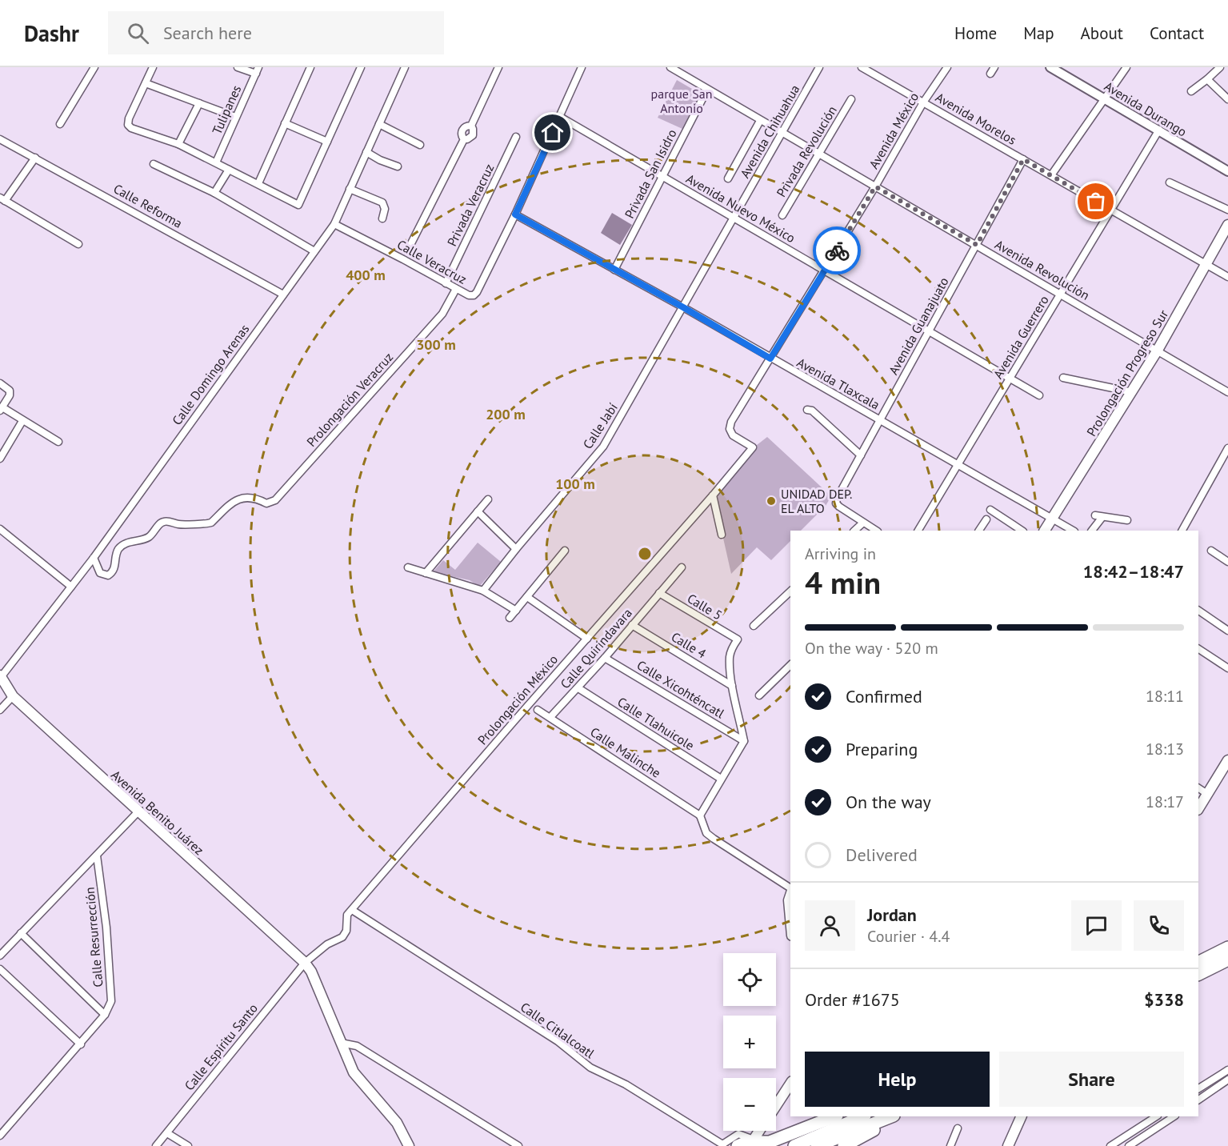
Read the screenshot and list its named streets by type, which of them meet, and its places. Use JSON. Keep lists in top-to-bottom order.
{
  "streets": {
    "main road": ["Prolongación Progreso Sur", "Avenida Benito Juárez"],
    "street": [
      "Avenida Durango",
      "Tulipanes",
      "Avenida Morelos",
      "Avenida México",
      "Avenida Chihuahua",
      "Privada Revolución",
      "Privada San Isidro",
      "Privada Veracruz",
      "Calle Reforma",
      "Avenida Nuevo México",
      "Calle Veracruz",
      "Avenida Revolución",
      "Avenida Guanajuato",
      "Avenida Guerrero",
      "Calle Domingo Arenas",
      "Avenida Tlaxcala",
      "Prolongación Veracruz",
      "Calle Jabí",
      "Calle 5",
      "Calle 4",
      "Calle Quirindavara",
      "Calle Xicohténcatl",
      "Prolongación México",
      "Calle Tlahuicole",
      "Calle Malinche",
      "Calle Resurrección",
      "Calle Citlalcoatl",
      "Calle Espíritu Santo"
    ]
  },
  "crossings": [
    ["Avenida Durango", "Avenida Guerrero"],
    ["Avenida Morelos", "Avenida México"],
    ["Avenida Morelos", "Avenida Guanajuato"],
    ["Avenida Morelos", "Avenida Guerrero"],
    ["Avenida Morelos", "Prolongación Progreso Sur"],
    ["Avenida México", "Avenida Nuevo México"],
    ["Avenida México", "Avenida Revolución"],
    ["Avenida México", "Avenida Tlaxcala"],
    ["Avenida México", "Prolongación México"],
    ["Avenida Chihuahua", "Avenida Nuevo México"],
    ["Avenida Chihuahua", "Avenida Revolución"],
    ["Avenida Chihuahua", "Avenida Tlaxcala"],
    ["Avenida Chihuahua", "Calle Jabí"],
    ["Privada Revolución", "Avenida Revolución"],
    ["Privada San Isidro", "Avenida Nuevo México"],
    ["Privada San Isidro", "Avenida Revolución"],
    ["Privada San Isidro", "Avenida Tlaxcala"],
    ["Privada Veracruz", "Calle Veracruz"],
    ["Calle Reforma", "Calle Domingo Arenas"],
    ["Avenida Nuevo México", "Calle Veracruz"],
    ["Avenida Nuevo México", "Avenida Guanajuato"],
    ["Avenida Nuevo México", "Avenida Guerrero"],
    ["Calle Veracruz", "Calle Domingo Arenas"],
    ["Calle Veracruz", "Avenida Tlaxcala"],
    ["Calle Veracruz", "Prolongación Veracruz"],
    ["Avenida Revolución", "Avenida Guanajuato"],
    ["Avenida Revolución", "Avenida Guerrero"],
    ["Avenida Revolución", "Prolongación Progreso Sur"],
    ["Avenida Guanajuato", "Avenida Tlaxcala"],
    ["Avenida Guerrero", "Avenida Tlaxcala"],
    ["Prolongación Progreso Sur", "Avenida Tlaxcala"],
    ["Calle Domingo Arenas", "Prolongación Veracruz"],
    ["Calle Domingo Arenas", "Avenida Benito Juárez"],
    ["Avenida Tlaxcala", "Calle Jabí"],
    ["Calle 5", "Calle 4"],
    ["Calle 5", "Calle Quirindavara"],
    ["Calle 4", "Calle Quirindavara"],
    ["Calle Quirindavara", "Calle Xicohténcatl"],
    ["Calle Quirindavara", "Calle Tlahuicole"],
    ["Calle Quirindavara", "Calle Malinche"],
    ["Prolongación México", "Avenida Benito Juárez"],
    ["Prolongación México", "Calle Citlalcoatl"],
    ["Prolongación México", "Calle Espíritu Santo"],
    ["Avenida Benito Juárez", "Calle Resurrección"],
    ["Avenida Benito Juárez", "Calle Espíritu Santo"]
  ],
  "parks": ["parque San Antonio"],
  "places": ["UNIDAD DEP. EL ALTO"],
  "page": {
    "header": "Dashr",
    "search": "Search here",
    "nav": [
      "Home",
      "Map",
      "About",
      "Contact"
    ],
    "heading": ["4 min", "Arriving in", "18:42–18:47"],
    "panel": [
      "Jordan",
      "Courier · 4.4",
      "Order #1675",
      "$338"
    ],
    "bar": "On the way · 520 m",
    "list": [
      ["Confirmed", "18:11"],
      ["Preparing", "18:13"],
      ["On the way", "18:17"],
      "Delivered"
    ],
    "map_buttons": ["+", "−"],
    "buttons": ["Help", "Share"]
  },
  "rings": [
    "400 m",
    "300 m",
    "200 m",
    "100 m"
  ]
}
